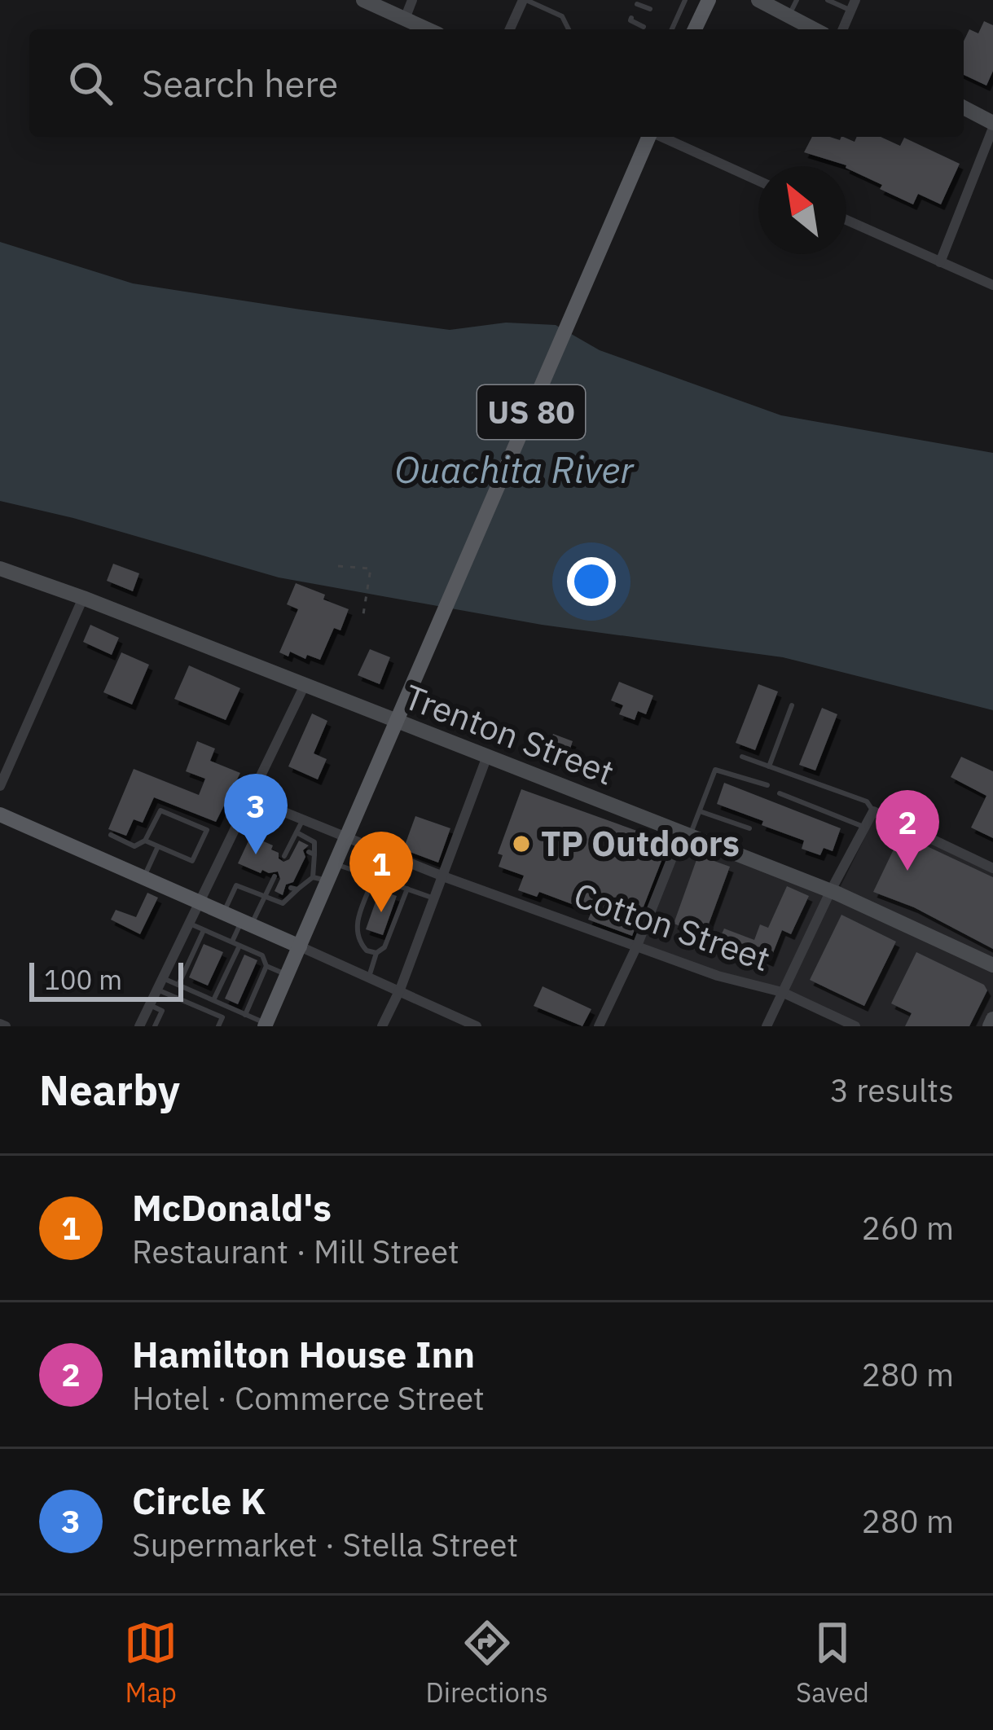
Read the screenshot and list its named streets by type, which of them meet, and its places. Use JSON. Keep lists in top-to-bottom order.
{
  "streets": {
    "main road": ["US 80"],
    "street": ["Trenton Street", "Cotton Street"]
  },
  "crossings": [
    ["US 80", "Trenton Street"],
    ["US 80", "Cotton Street"]
  ],
  "water": ["Ouachita River"],
  "places": ["TP Outdoors"],
  "scale_bar": "100 m",
  "north": "top left",
  "page": {
    "search": "Search here",
    "pins": ["3", "2", "1"],
    "scale": "100 m",
    "heading": ["Nearby", "3 results"],
    "list": [
      {
        "mark": "1",
        "name": "McDonald's",
        "note": "Restaurant · Mill Street",
        "value": "260 m"
      },
      {
        "mark": "2",
        "name": "Hamilton House Inn",
        "note": "Hotel · Commerce Street",
        "value": "280 m"
      },
      {
        "mark": "3",
        "name": "Circle K",
        "note": "Supermarket · Stella Street",
        "value": "280 m"
      }
    ],
    "nav": ["Map", "Directions", "Saved"]
  }
}
